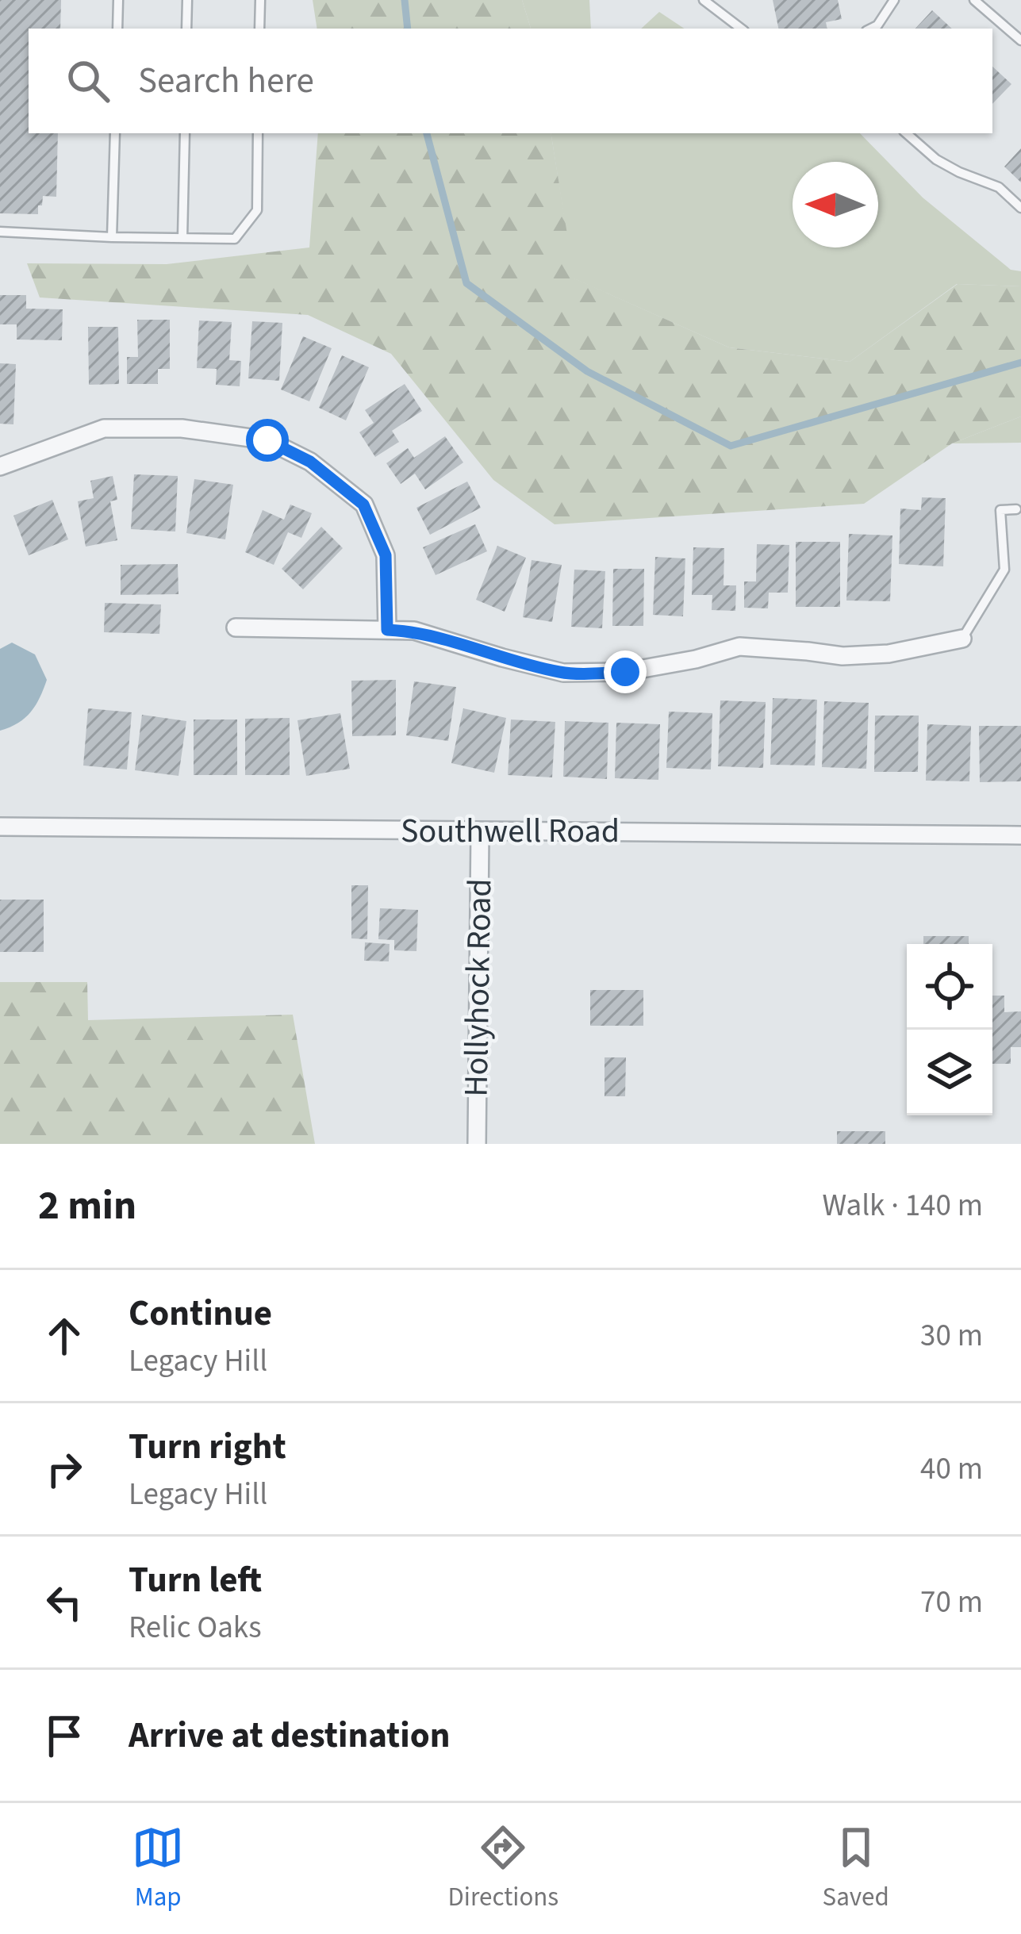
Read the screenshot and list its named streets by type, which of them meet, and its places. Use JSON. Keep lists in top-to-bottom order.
{
  "streets": {
    "street": ["Southwell Road", "Hollyhock Road"]
  },
  "crossings": [
    ["Southwell Road", "Hollyhock Road"]
  ],
  "north": "left",
  "page": {
    "search": "Search here",
    "heading": ["2 min", "Walk · 140 m"],
    "list": [
      ["Continue", "Legacy Hill", "30 m"],
      ["Turn right", "Legacy Hill", "40 m"],
      ["Turn left", "Relic Oaks", "70 m"],
      "Arrive at destination"
    ],
    "nav": ["Map", "Directions", "Saved"]
  }
}
